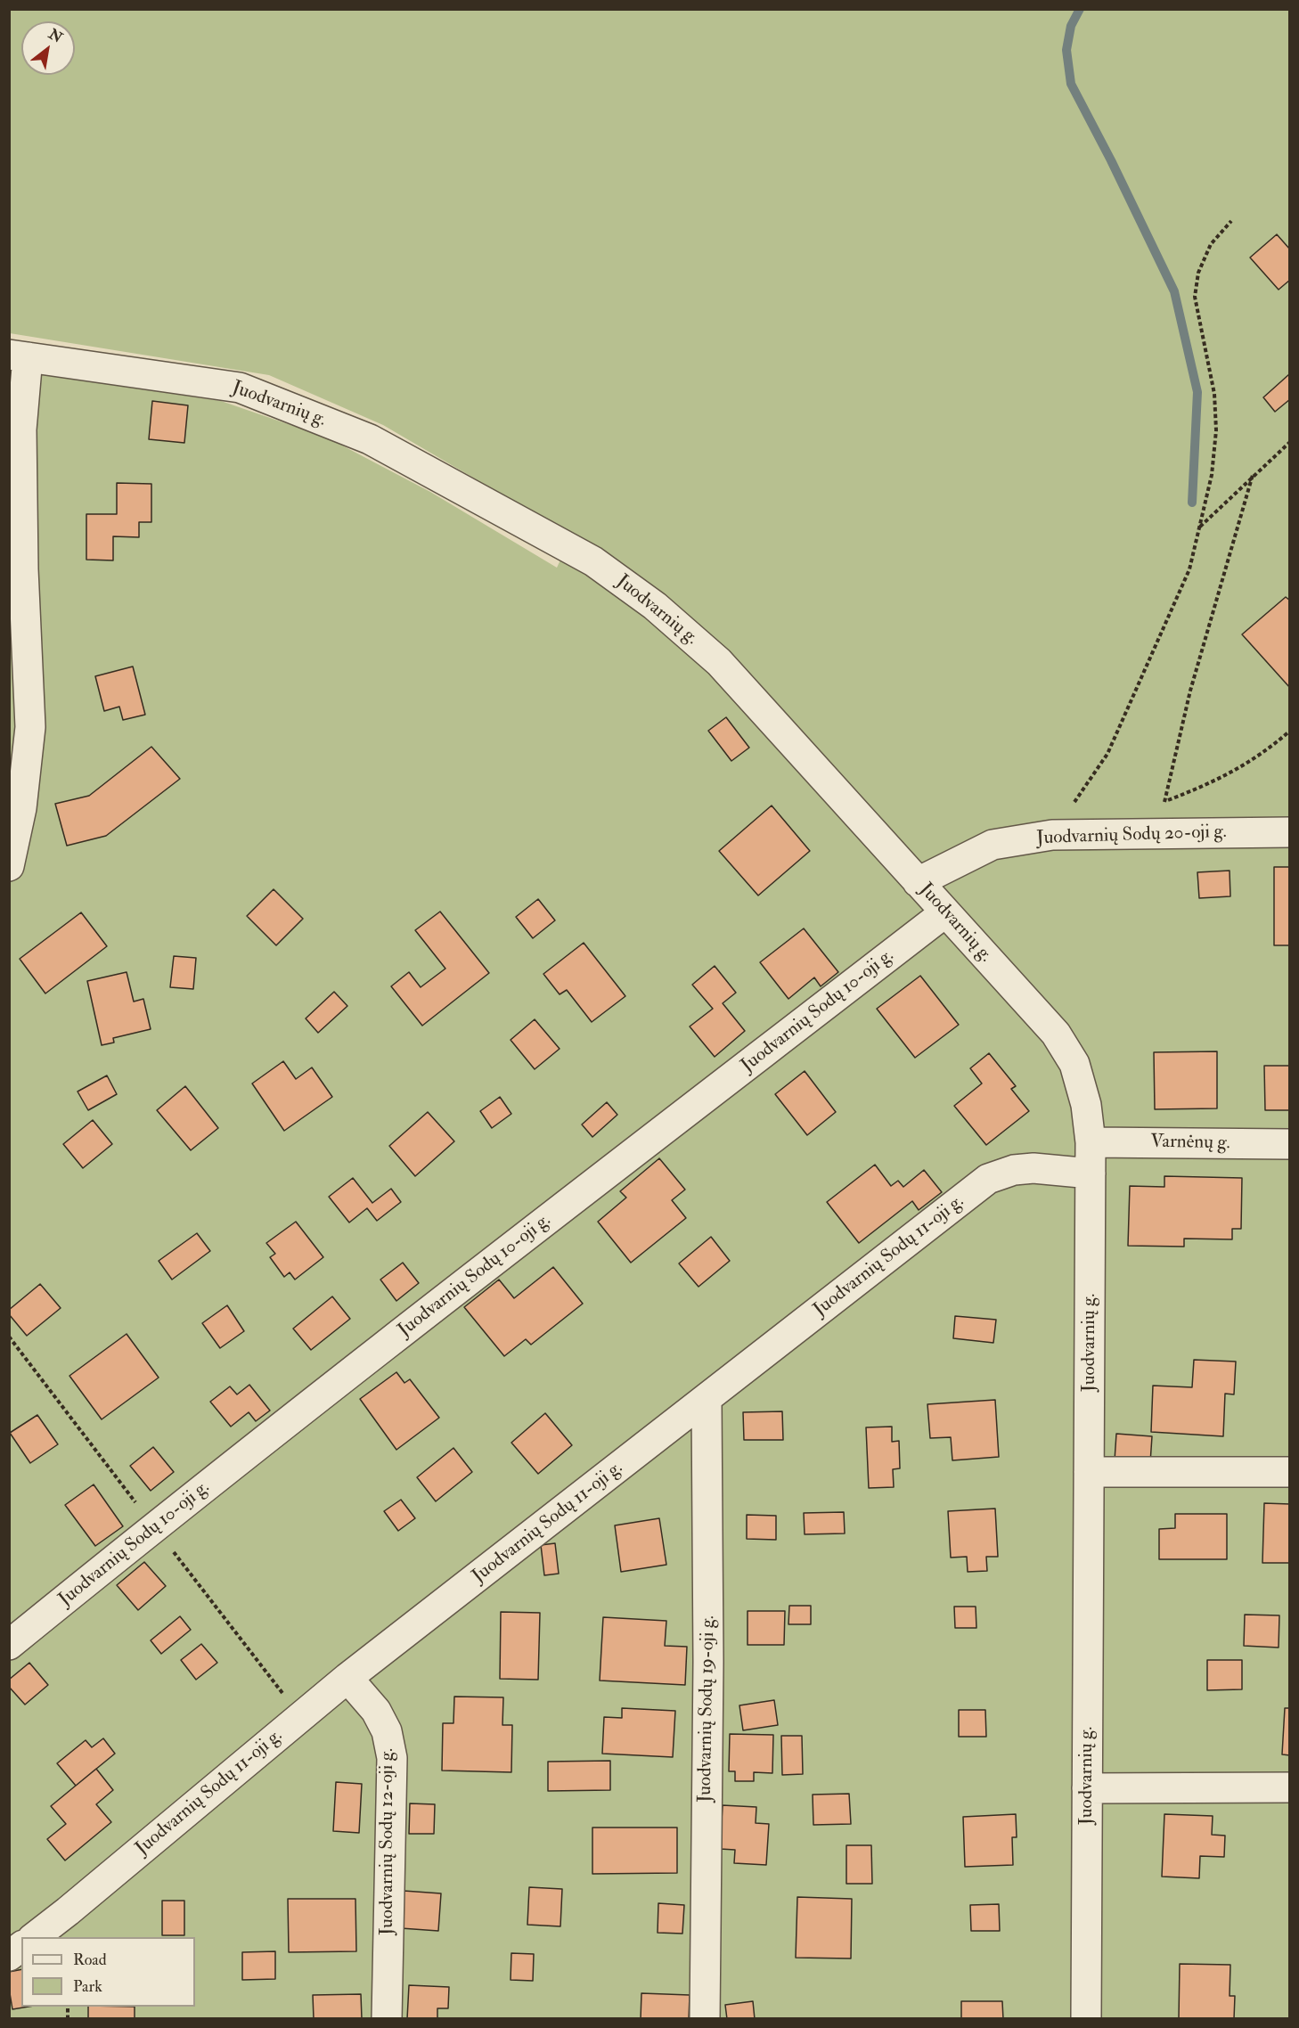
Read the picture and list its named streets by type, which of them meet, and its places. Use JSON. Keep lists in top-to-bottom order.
{
  "streets": {
    "street": [
      "Juodvarnių g.",
      "Juodvarnių Sodų 20-oji g.",
      "Juodvarnių Sodų 10-oji g.",
      "Varnėnų g.",
      "Juodvarnių Sodų 11-oji g.",
      "Juodvarnių Sodų 19-oji g.",
      "Juodvarnių Sodų 12-oji g."
    ]
  },
  "crossings": [
    ["Juodvarnių g.", "Juodvarnių Sodų 20-oji g."],
    ["Juodvarnių g.", "Juodvarnių Sodų 10-oji g."],
    ["Juodvarnių g.", "Varnėnų g."],
    ["Juodvarnių g.", "Juodvarnių Sodų 11-oji g."],
    ["Juodvarnių Sodų 11-oji g.", "Juodvarnių Sodų 19-oji g."],
    ["Juodvarnių Sodų 11-oji g.", "Juodvarnių Sodų 12-oji g."]
  ],
  "legend": ["Road", "Park"],
  "north": "top right"
}
